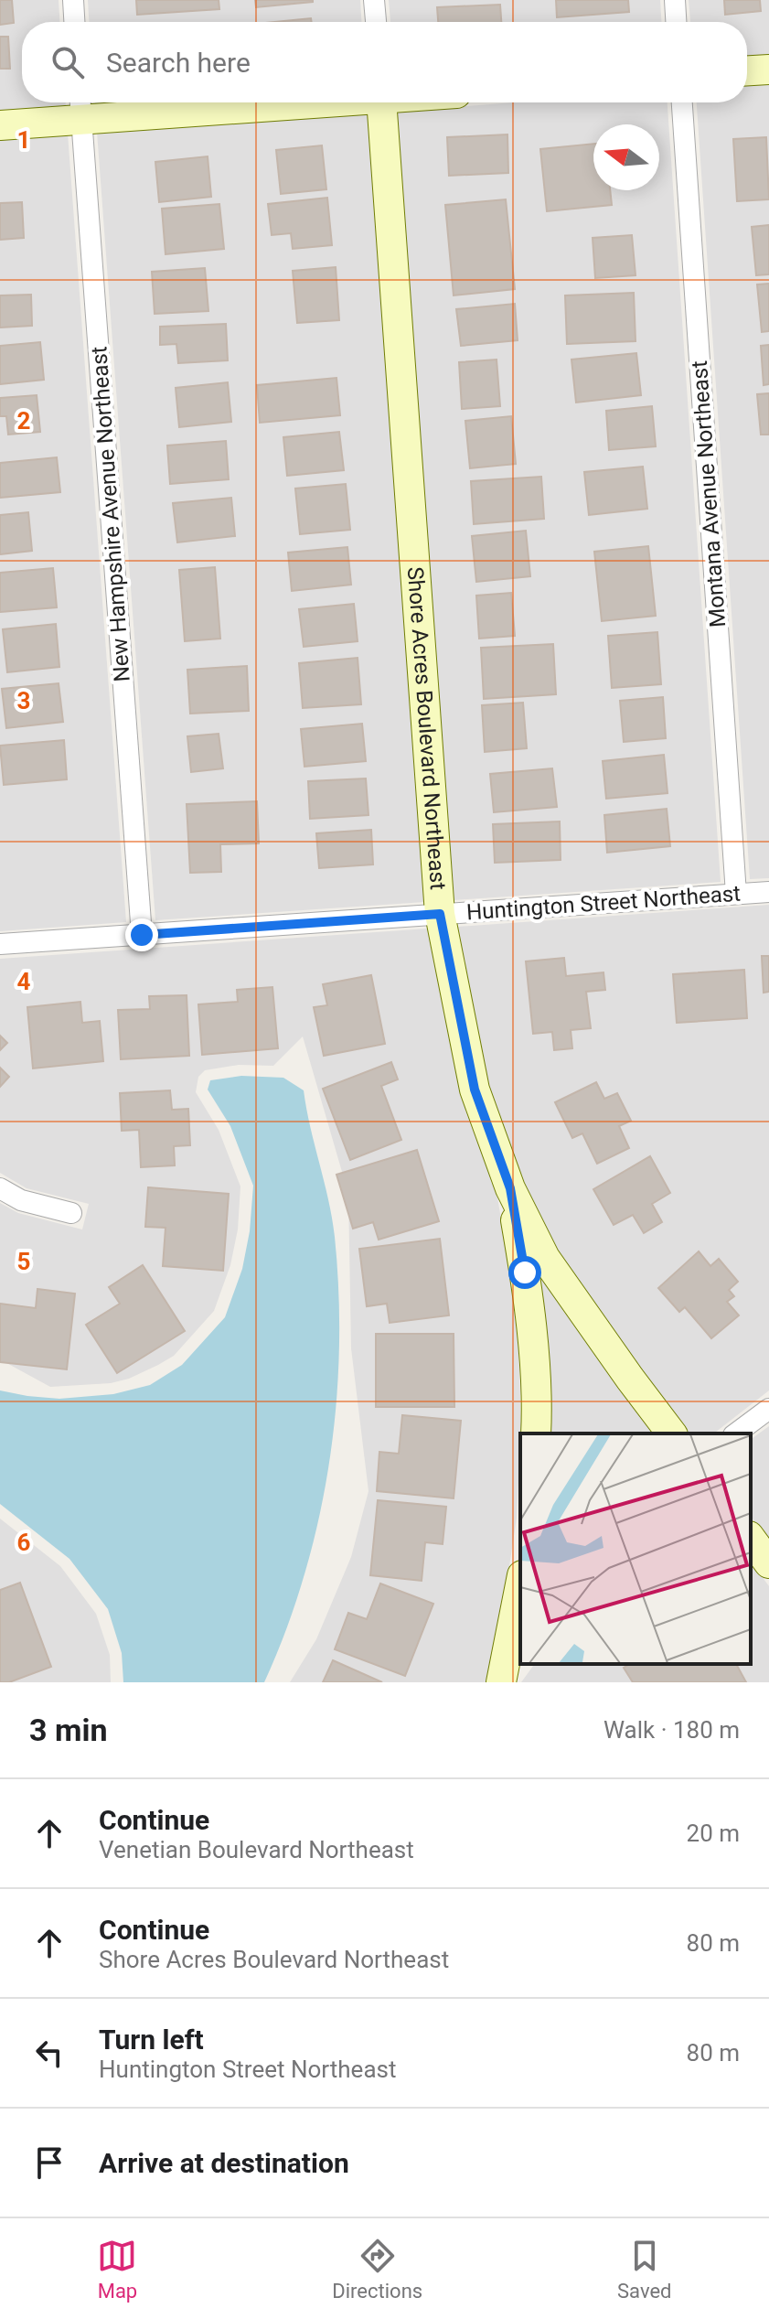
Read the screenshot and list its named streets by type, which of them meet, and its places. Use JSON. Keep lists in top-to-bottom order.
{
  "streets": {
    "street": [
      "Montana Avenue Northeast",
      "New Hampshire Avenue Northeast",
      "Shore Acres Boulevard Northeast",
      "Huntington Street Northeast"
    ]
  },
  "crossings": [
    ["Montana Avenue Northeast", "Huntington Street Northeast"],
    ["New Hampshire Avenue Northeast", "Huntington Street Northeast"],
    ["Shore Acres Boulevard Northeast", "Huntington Street Northeast"]
  ],
  "north": "left",
  "page": {
    "search": "Search here",
    "heading": ["3 min", "Walk · 180 m"],
    "list": [
      ["Continue", "Venetian Boulevard Northeast", "20 m"],
      ["Continue", "Shore Acres Boulevard Northeast", "80 m"],
      ["Turn left", "Huntington Street Northeast", "80 m"],
      "Arrive at destination"
    ],
    "nav": ["Map", "Directions", "Saved"]
  },
  "grid": {
    "rows": [
      "1",
      "2",
      "3",
      "4",
      "5",
      "6"
    ]
  }
}
